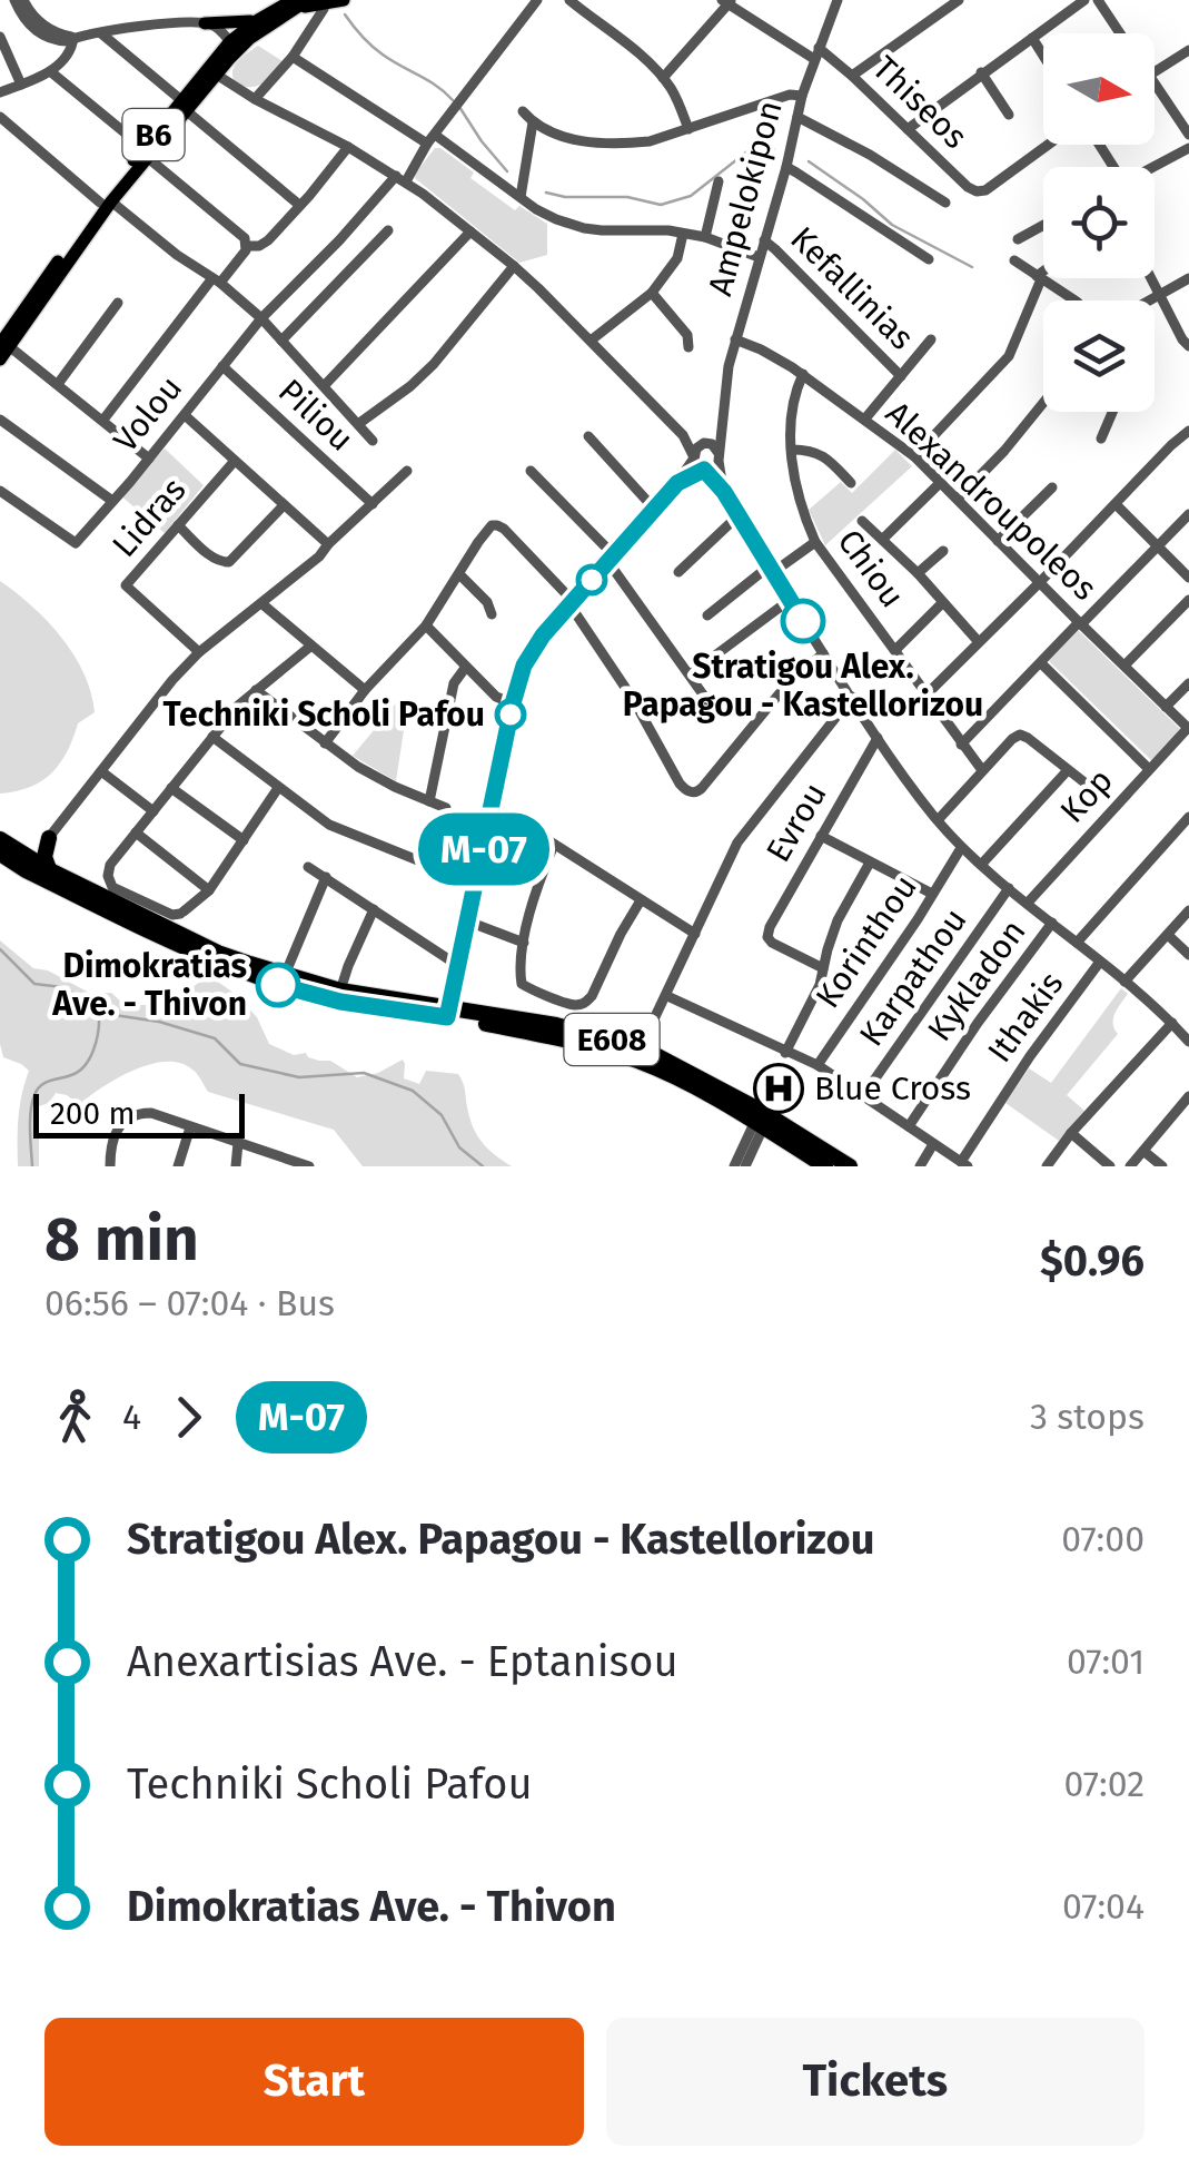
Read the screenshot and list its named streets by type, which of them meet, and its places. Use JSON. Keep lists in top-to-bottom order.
{
  "streets": {
    "highway": ["E608"],
    "main road": ["B6"],
    "street": [
      "Thiseos",
      "Ampelokipon",
      "Kefallinias",
      "Volou",
      "Piliou",
      "Alexandroupoleos",
      "Lidras",
      "Chiou",
      "Kop",
      "Evrou",
      "Korinthou",
      "Karpathou",
      "Kykladon",
      "Ithakis"
    ]
  },
  "crossings": [
    ["Thiseos", "Ampelokipon"],
    ["Ampelokipon", "Kefallinias"],
    ["Ampelokipon", "Alexandroupoleos"],
    ["Volou", "Piliou"],
    ["Alexandroupoleos", "Chiou"],
    ["Alexandroupoleos", "Kop"]
  ],
  "places": {
    "other": ["Stratigou Alex. Papagou - Kastellorizou", "Techniki Scholi Pafou", "Dimokratias Ave. - Thivon"],
    "hospital": ["Blue Cross"]
  },
  "lines": ["bus line M-07"],
  "scale_bar": "200 m",
  "north": "right",
  "page": {
    "on_map": "M-07",
    "scale": "200 m",
    "heading": ["8 min", "06:56 – 07:04 · Bus", "$0.96"],
    "legs": ["4", "M-07", "3 stops"],
    "list": [
      {
        "name": "Stratigou Alex. Papagou - Kastellorizou",
        "value": "07:00"
      },
      {
        "name": "Anexartisias Ave. - Eptanisou",
        "value": "07:01"
      },
      {
        "name": "Techniki Scholi Pafou",
        "value": "07:02"
      },
      {
        "name": "Dimokratias Ave. - Thivon",
        "value": "07:04"
      }
    ],
    "buttons": ["Start", "Tickets"]
  }
}
